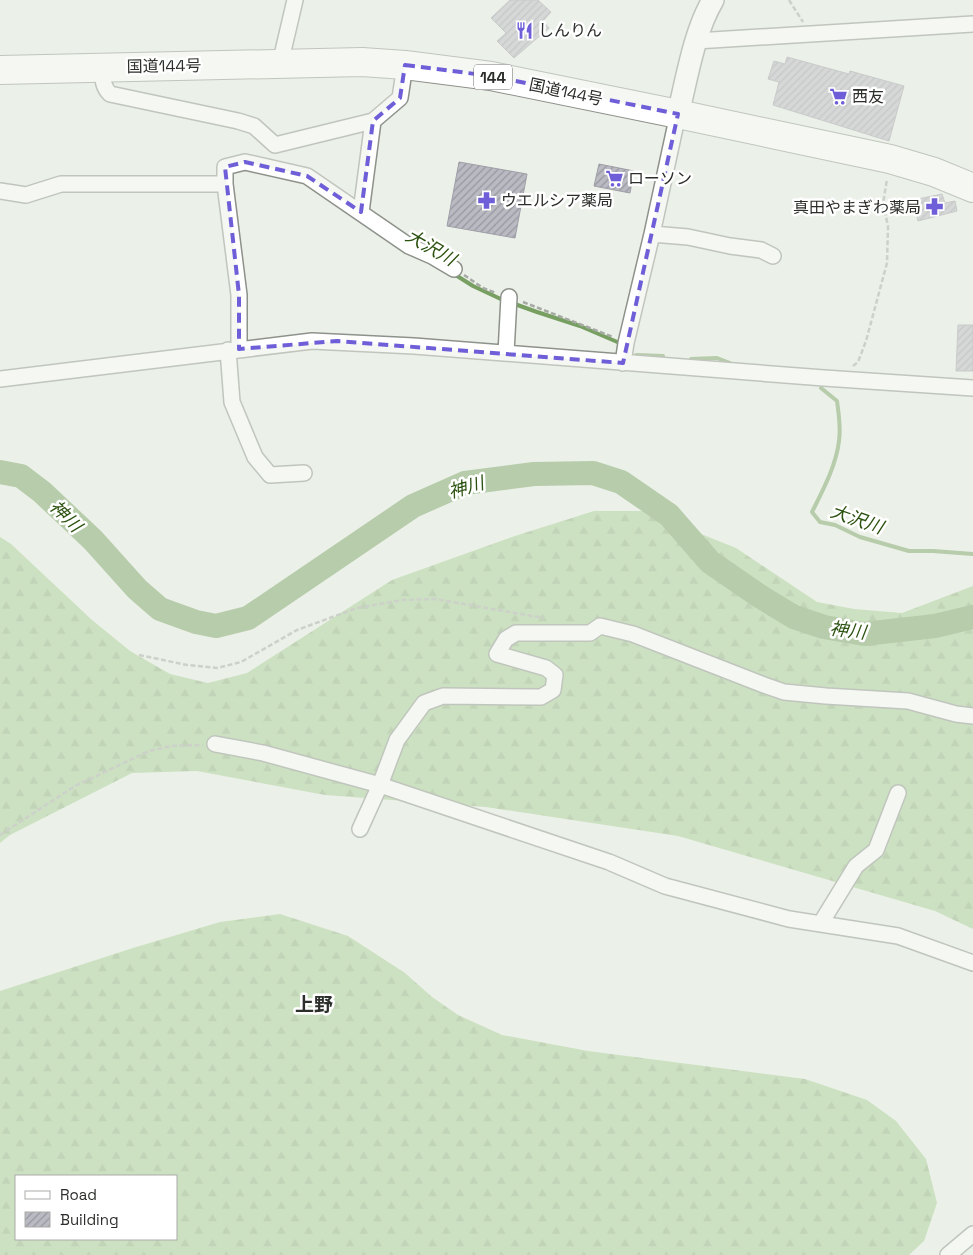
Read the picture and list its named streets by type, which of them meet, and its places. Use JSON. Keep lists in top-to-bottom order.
{
  "streets": {
    "highway": ["国道144号", "144"]
  },
  "districts": ["上野"],
  "water": ["大沢川", "神川"],
  "places": {
    "restaurant": ["しんりん"],
    "supermarket": ["西友", "ローソン"],
    "pharmacy": ["ウエルシア薬局", "真田やまぎわ薬局"]
  },
  "legend": ["Road", "Building"]
}
